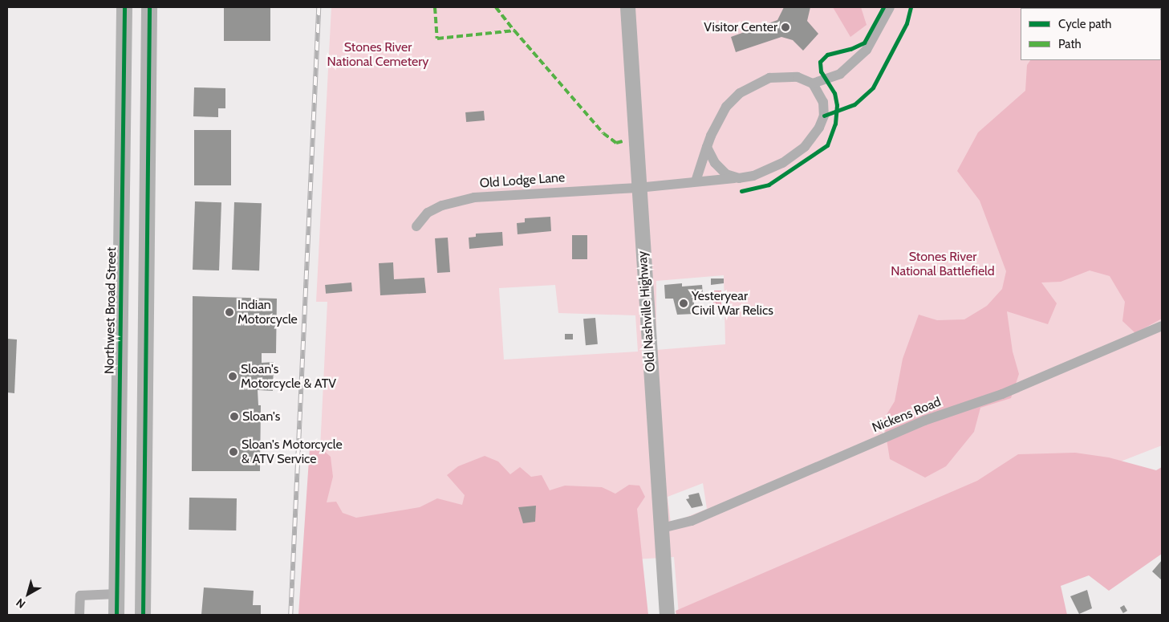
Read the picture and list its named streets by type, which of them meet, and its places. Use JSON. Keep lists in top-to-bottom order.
{
  "streets": {
    "main road": ["Northwest Broad Street", "Old Nashville Highway"],
    "street": ["Old Lodge Lane", "Nickens Road"]
  },
  "crossings": [
    ["Old Lodge Lane", "Old Nashville Highway"],
    ["Old Nashville Highway", "Nickens Road"]
  ],
  "parks": ["Stones River National Cemetery", "Stones River National Battlefield"],
  "places": [
    "Visitor Center",
    "Yesteryear Civil War Relics",
    "Indian Motorcycle",
    "Sloan's Motorcycle & ATV",
    "Sloan's",
    "Sloan's Motorcycle & ATV Service"
  ],
  "legend": ["Cycle path", "Path"],
  "north": "bottom left"
}
